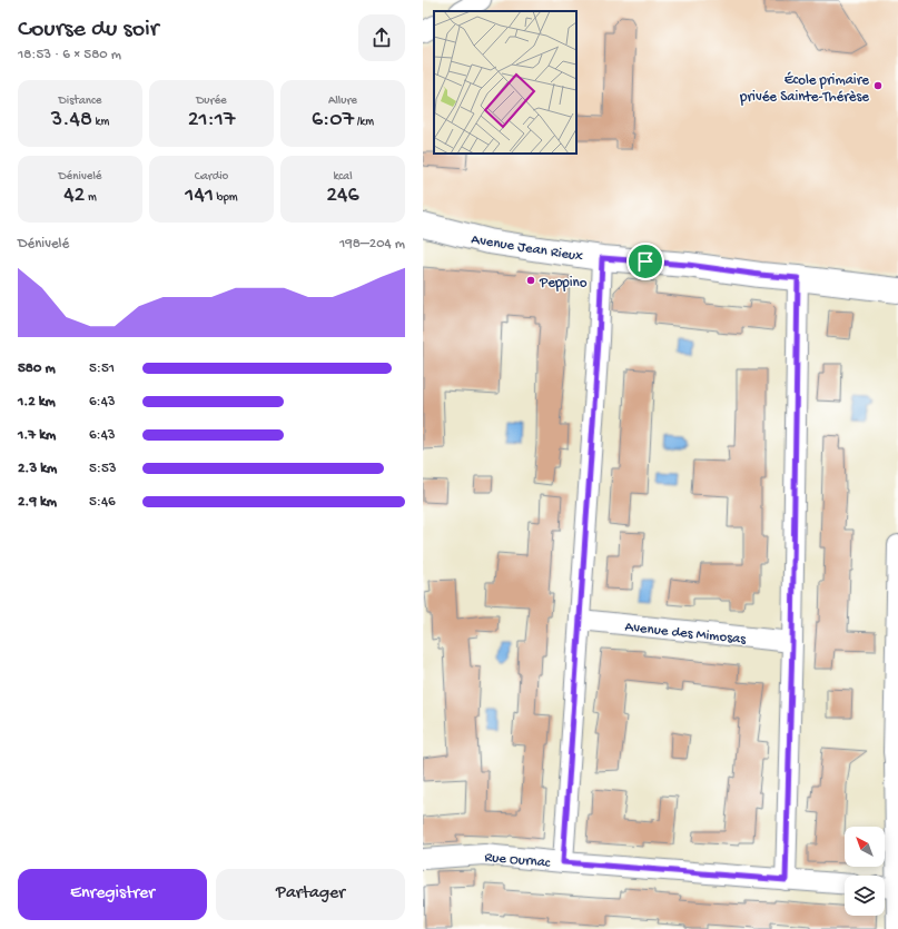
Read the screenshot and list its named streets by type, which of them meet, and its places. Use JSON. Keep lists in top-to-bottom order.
{
  "streets": {
    "main road": ["Avenue Jean Rieux"],
    "street": ["Avenue des Mimosas", "Rue Ournac"]
  },
  "places": ["École primaire privée Sainte-Thérèse", "Peppino"],
  "north": "top left",
  "page": {
    "heading": ["Course du soir", "18:53 · 6 × 580 m"],
    "stats": [
      ["Distance", "3.48 km"],
      ["Durée", "21:17"],
      ["Allure", "6:07 /km"],
      ["Dénivelé", "42 m"],
      ["Cardio", "141 bpm"],
      ["kcal", "246"]
    ],
    "chart": ["Dénivelé", "198–204 m"],
    "list": [
      {
        "name": "580 m",
        "note": "5:51"
      },
      {
        "name": "1.2 km",
        "note": "6:43"
      },
      {
        "name": "1.7 km",
        "note": "6:43"
      },
      {
        "name": "2.3 km",
        "note": "5:53"
      },
      {
        "name": "2.9 km",
        "note": "5:46"
      }
    ],
    "buttons": ["Enregistrer", "Partager"]
  }
}
